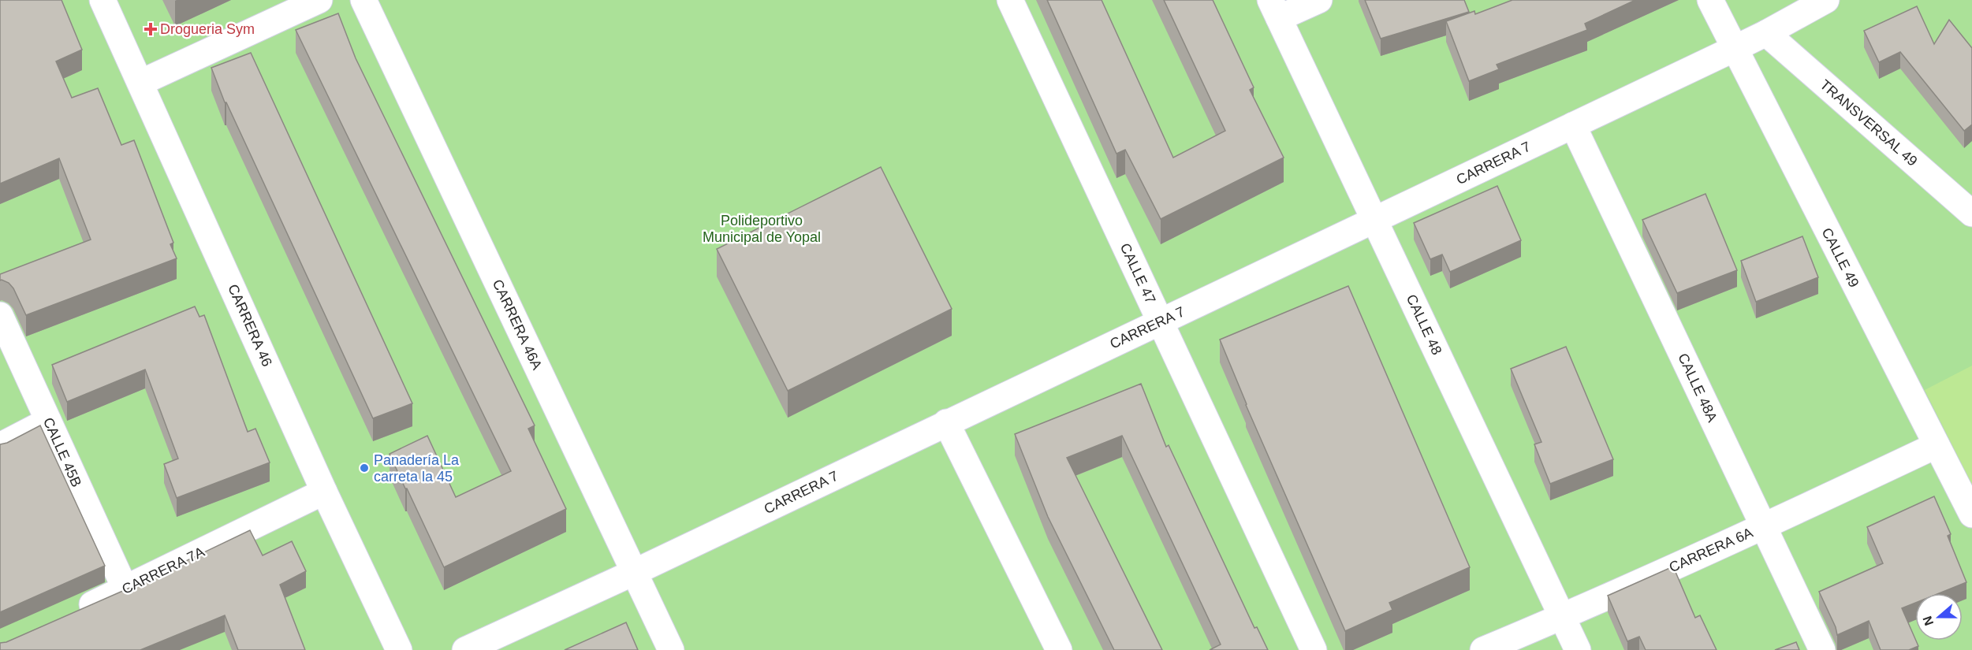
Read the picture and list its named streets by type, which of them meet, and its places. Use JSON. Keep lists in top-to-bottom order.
{
  "streets": {
    "street": [
      "TRANSVERSAL 49",
      "CARRERA 7",
      "CALLE 49",
      "CALLE 47",
      "CARRERA 46A",
      "CALLE 48",
      "CARRERA 46",
      "CALLE 48A",
      "CALLE 45B",
      "CARRERA 6A",
      "CARRERA 7A"
    ]
  },
  "crossings": [
    ["TRANSVERSAL 49", "CARRERA 7"],
    ["CARRERA 7", "CALLE 49"],
    ["CARRERA 7", "CALLE 47"],
    ["CARRERA 7", "CARRERA 46A"],
    ["CARRERA 7", "CALLE 48"],
    ["CARRERA 7", "CALLE 48A"],
    ["CALLE 49", "CARRERA 6A"],
    ["CALLE 48", "CARRERA 6A"],
    ["CARRERA 46", "CARRERA 7A"],
    ["CALLE 48A", "CARRERA 6A"],
    ["CALLE 45B", "CARRERA 7A"]
  ],
  "parks": ["Polideportivo Municipal de Yopal"],
  "places": {
    "health": ["Drogueria Sym"],
    "other": ["Panadería La carreta la 45"]
  },
  "north": "left"
}
